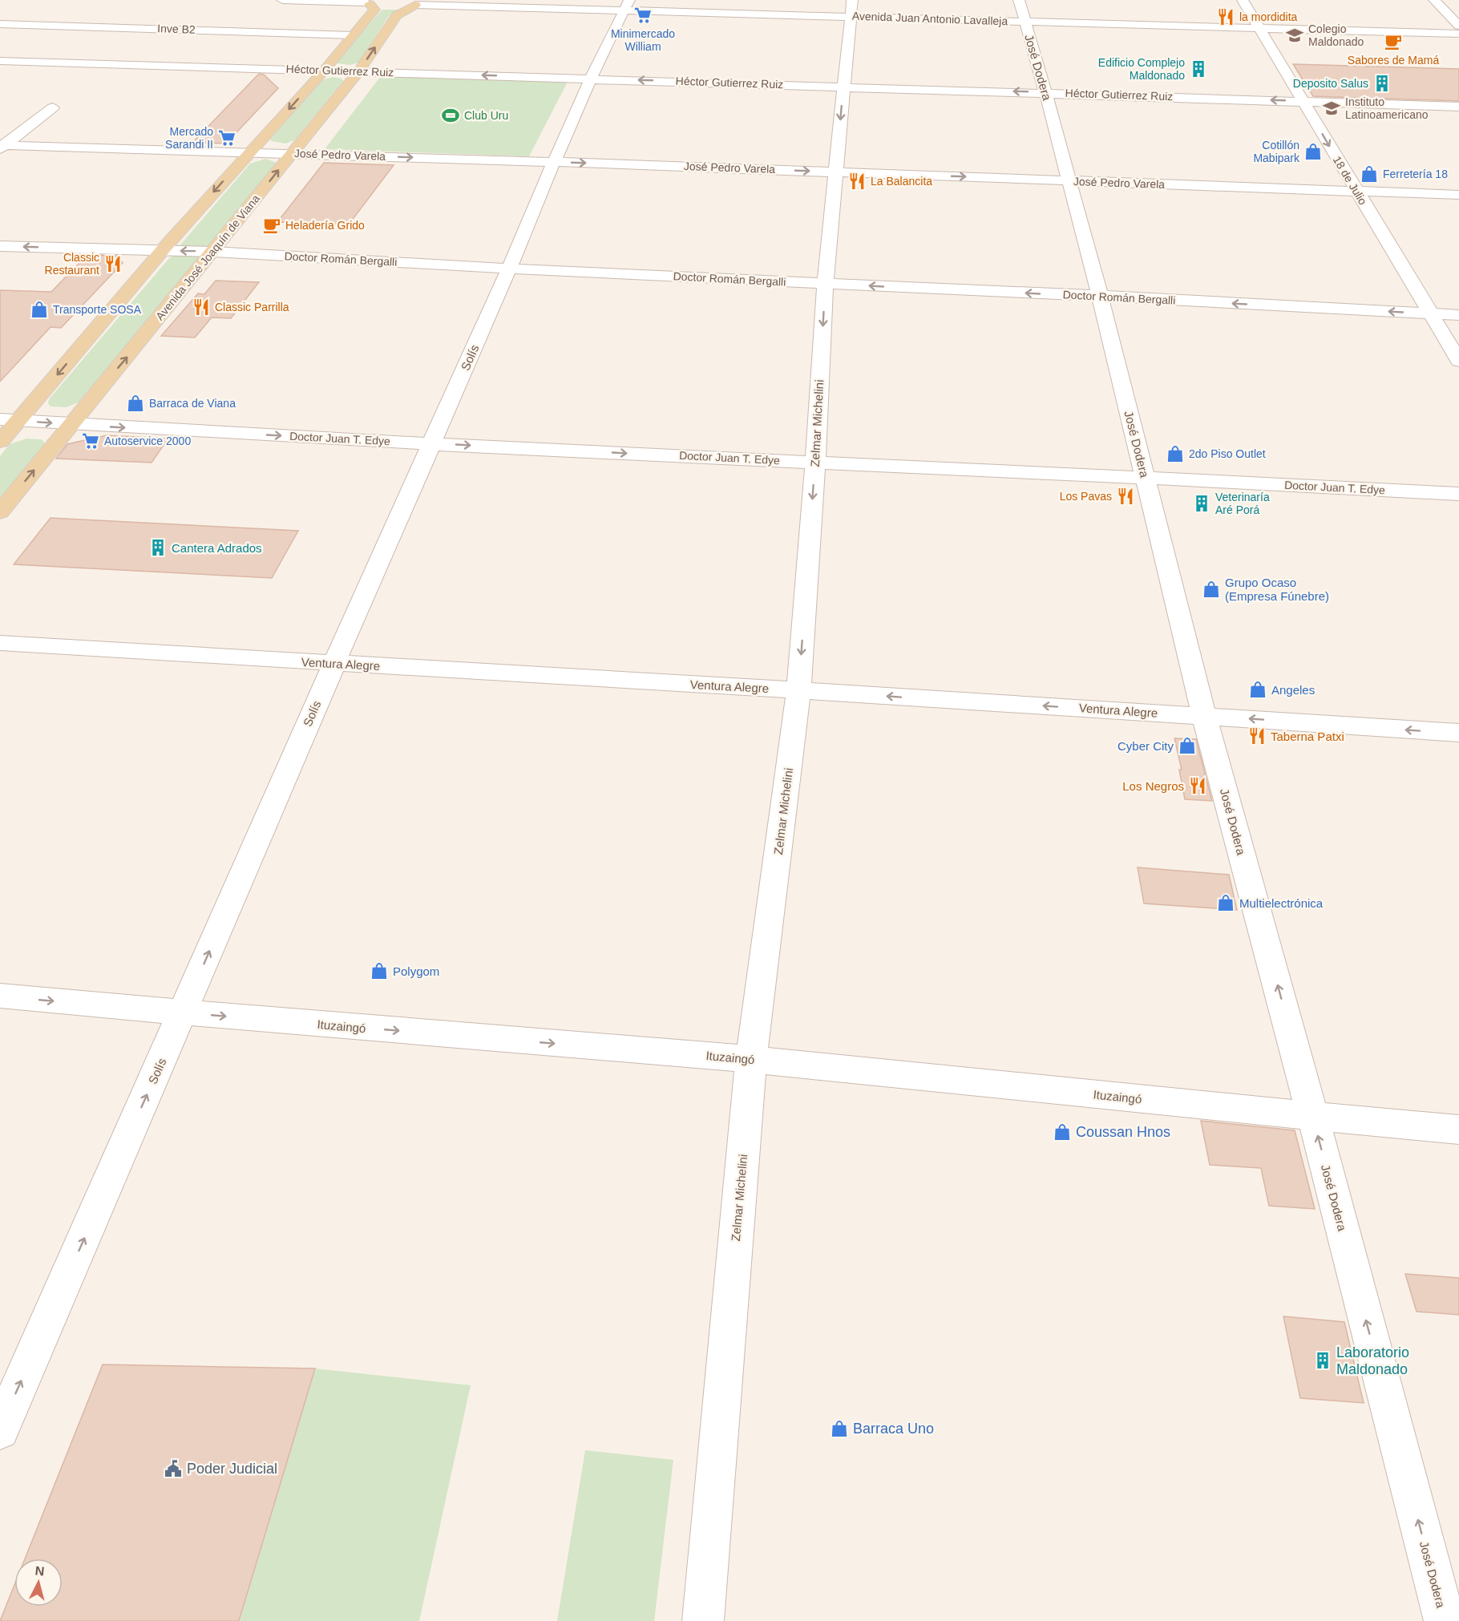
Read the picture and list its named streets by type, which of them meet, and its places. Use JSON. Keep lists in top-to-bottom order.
{
  "streets": {
    "main road": ["Avenida José Joaquín de Viana"],
    "street": [
      "Avenida Juan Antonio Lavalleja",
      "Inve B2",
      "José Dodera",
      "Héctor Gutierrez Ruiz",
      "José Pedro Varela",
      "18 de Julio",
      "Doctor Román Bergalli",
      "Solís",
      "Zelmar Michelini",
      "Doctor Juan T. Edye",
      "Ventura Alegre",
      "Ituzaingó"
    ]
  },
  "crossings": [
    ["Avenida Juan Antonio Lavalleja", "José Dodera"],
    ["Avenida Juan Antonio Lavalleja", "18 de Julio"],
    ["Avenida Juan Antonio Lavalleja", "Avenida José Joaquín de Viana"],
    ["Avenida Juan Antonio Lavalleja", "Solís"],
    ["Avenida Juan Antonio Lavalleja", "Zelmar Michelini"],
    ["José Dodera", "Héctor Gutierrez Ruiz"],
    ["José Dodera", "José Pedro Varela"],
    ["José Dodera", "Doctor Román Bergalli"],
    ["José Dodera", "Doctor Juan T. Edye"],
    ["José Dodera", "Ventura Alegre"],
    ["José Dodera", "Ituzaingó"],
    ["Héctor Gutierrez Ruiz", "18 de Julio"],
    ["Héctor Gutierrez Ruiz", "Avenida José Joaquín de Viana"],
    ["Héctor Gutierrez Ruiz", "Solís"],
    ["Héctor Gutierrez Ruiz", "Zelmar Michelini"],
    ["José Pedro Varela", "18 de Julio"],
    ["José Pedro Varela", "Avenida José Joaquín de Viana"],
    ["José Pedro Varela", "Solís"],
    ["José Pedro Varela", "Zelmar Michelini"],
    ["18 de Julio", "Doctor Román Bergalli"],
    ["Avenida José Joaquín de Viana", "Doctor Román Bergalli"],
    ["Avenida José Joaquín de Viana", "Doctor Juan T. Edye"],
    ["Doctor Román Bergalli", "Solís"],
    ["Doctor Román Bergalli", "Zelmar Michelini"],
    ["Solís", "Doctor Juan T. Edye"],
    ["Solís", "Ventura Alegre"],
    ["Solís", "Ituzaingó"],
    ["Zelmar Michelini", "Doctor Juan T. Edye"],
    ["Zelmar Michelini", "Ventura Alegre"],
    ["Zelmar Michelini", "Ituzaingó"]
  ],
  "one_way": [
    "José Dodera",
    "Héctor Gutierrez Ruiz",
    "José Pedro Varela",
    "Doctor Román Bergalli",
    "Solís",
    "Doctor Juan T. Edye",
    "Ventura Alegre",
    "Ituzaingó"
  ],
  "places": {
    "supermarket": ["Minimercado William", "Mercado Sarandi II", "Autoservice 2000"],
    "restaurant": [
      "la mordidita",
      "La Balancita",
      "Classic Restaurant",
      "Classic Parrilla",
      "Los Pavas",
      "Taberna Patxi",
      "Los Negros"
    ],
    "school or university": ["Colegio Maldonado", "Instituto Latinoamericano"],
    "cafe": ["Sabores de Mamá", "Heladería Grido"],
    "building": [
      "Edificio Complejo Maldonado",
      "Deposito Salus",
      "Veterinaría Aré Porá",
      "Cantera Adrados",
      "Laboratorio Maldonado"
    ],
    "sports": ["Club Uru"],
    "shop": [
      "Cotillón Mabipark",
      "Ferretería 18",
      "Transporte SOSA",
      "Barraca de Viana",
      "2do Piso Outlet",
      "Grupo Ocaso (Empresa Fúnebre)",
      "Angeles",
      "Cyber City",
      "Multielectrónica",
      "Polygom",
      "Coussan Hnos",
      "Barraca Uno"
    ],
    "public building": ["Poder Judicial"]
  },
  "north": "top"
}
